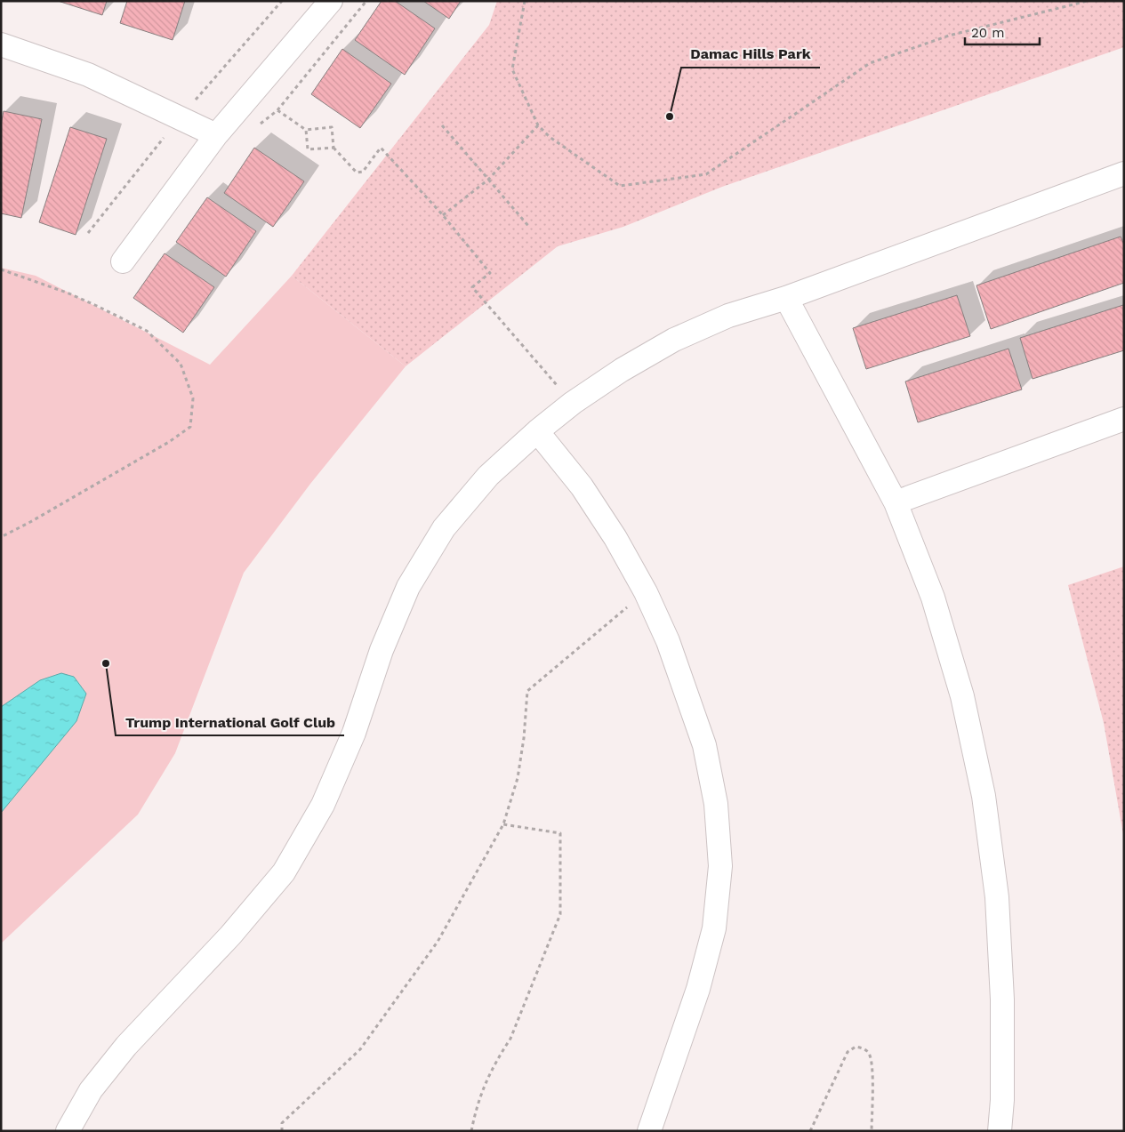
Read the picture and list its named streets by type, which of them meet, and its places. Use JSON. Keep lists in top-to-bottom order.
{
  "places": ["Damac Hills Park", "Trump International Golf Club"],
  "scale_bar": "20 m"
}
